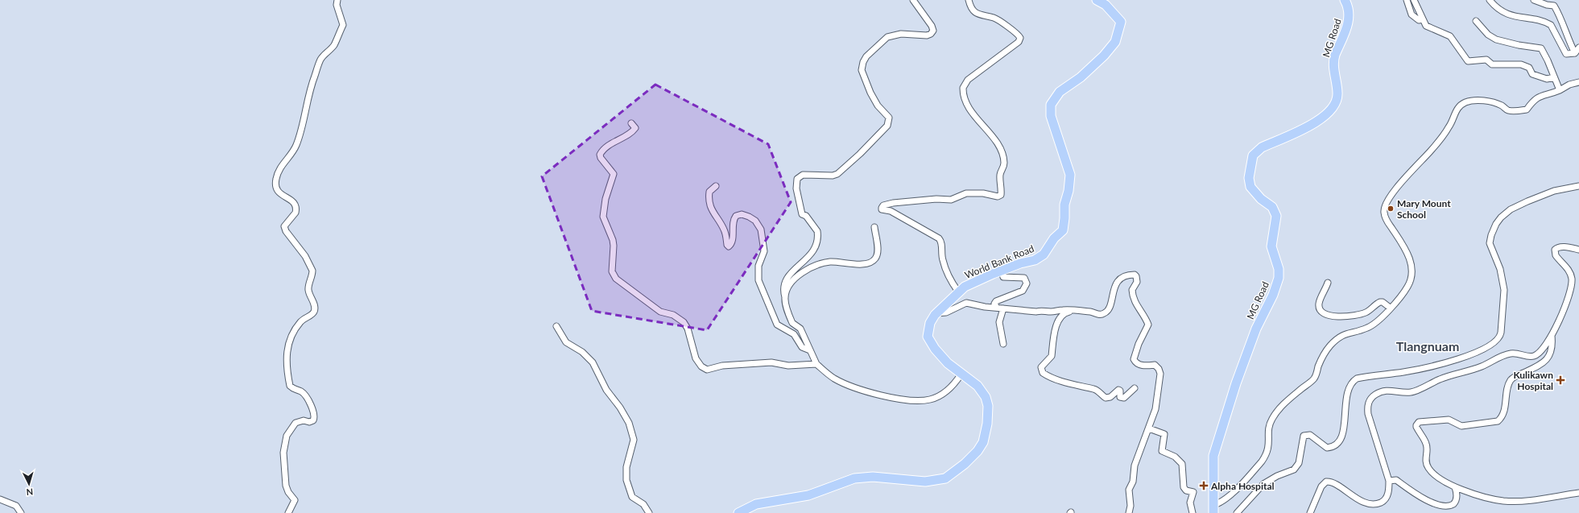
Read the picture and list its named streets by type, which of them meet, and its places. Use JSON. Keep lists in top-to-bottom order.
{
  "streets": {
    "main road": ["MG Road", "World Bank Road"]
  },
  "districts": ["Tlangnuam"],
  "places": {
    "other": ["Mary Mount School"],
    "health": ["Kulikawn Hospital", "Alpha Hospital"]
  },
  "north": "bottom"
}
